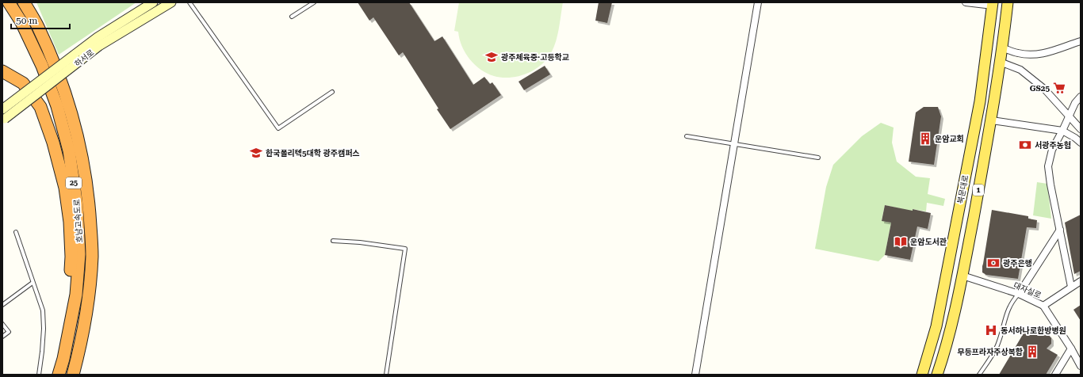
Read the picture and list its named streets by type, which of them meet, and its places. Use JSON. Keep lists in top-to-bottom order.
{
  "streets": {
    "highway": ["25", "호남고속도로"],
    "main road": ["북문대로", "1"],
    "street": ["하서로", "대자실로"]
  },
  "crossings": [
    ["북문대로", "대자실로"]
  ],
  "places": {
    "school or university": ["광주체육중·고등학교", "한국폴리텍5대학 광주캠퍼스"],
    "supermarket": ["GS25"],
    "building": ["운암교회", "무등프라자주상복합"],
    "bank": ["서광주농협", "광주은행"],
    "library": ["운암도서관"],
    "hospital": ["동서하나로한방병원"]
  },
  "scale_bar": "50 m"
}
